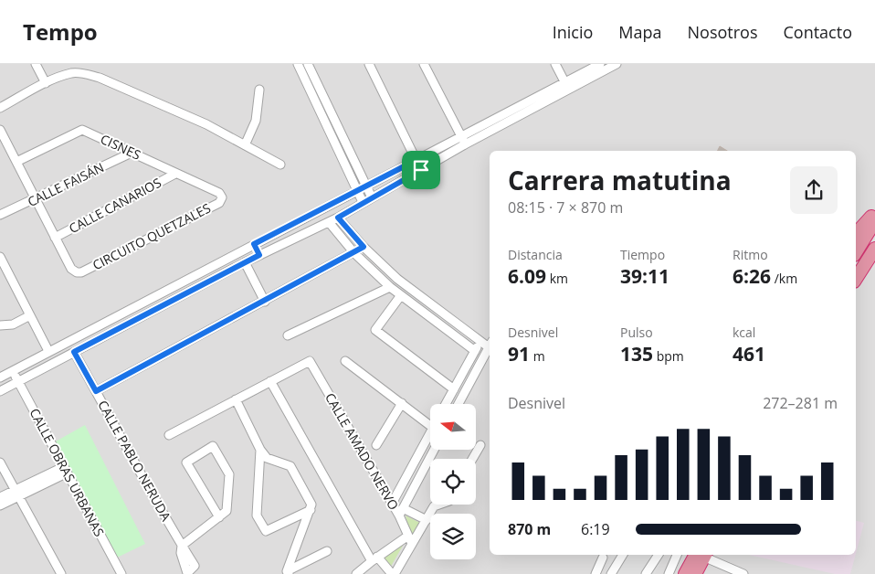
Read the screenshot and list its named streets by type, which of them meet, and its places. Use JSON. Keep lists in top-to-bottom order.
{
  "streets": {
    "street": [
      "CISNES",
      "CALLE FAISÁN",
      "CALLE CANARIOS",
      "CIRCUITO QUETZALES",
      "CALLE AMADO NERVO",
      "CALLE PABLO NERUDA",
      "CALLE OBRAS URBANAS"
    ]
  },
  "crossings": [
    ["CISNES", "CALLE FAISÁN"],
    ["CISNES", "CALLE CANARIOS"],
    ["CISNES", "CIRCUITO QUETZALES"],
    ["CALLE FAISÁN", "CIRCUITO QUETZALES"],
    ["CALLE CANARIOS", "CIRCUITO QUETZALES"]
  ],
  "north": "left",
  "page": {
    "header": "Tempo",
    "nav": [
      "Inicio",
      "Mapa",
      "Nosotros",
      "Contacto"
    ],
    "heading": ["Carrera matutina", "08:15 · 7 × 870 m"],
    "stats": [
      ["Distancia", "6.09 km"],
      ["Tiempo", "39:11"],
      ["Ritmo", "6:26 /km"],
      ["Desnivel", "91 m"],
      ["Pulso", "135 bpm"],
      ["kcal", "461"]
    ],
    "chart": ["Desnivel", "272–281 m"],
    "list": [
      {
        "name": "870 m",
        "note": "6:19"
      }
    ]
  }
}
